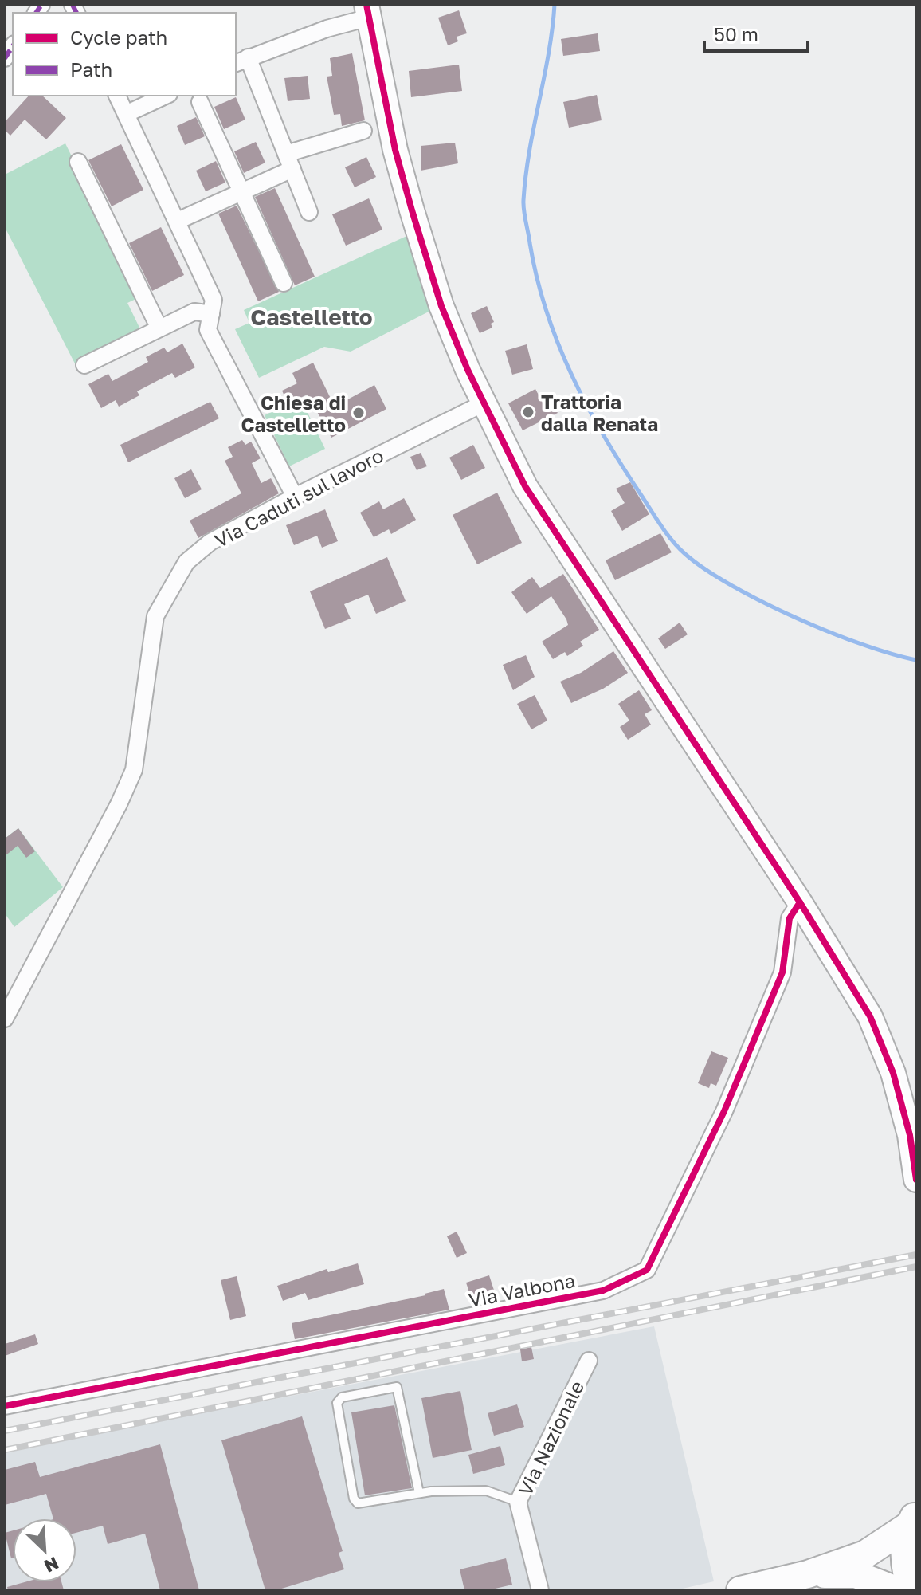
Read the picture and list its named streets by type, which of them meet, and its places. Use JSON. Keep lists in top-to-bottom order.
{
  "streets": {
    "street": ["Via Caduti sul lavoro", "Via Valbona", "Via Nazionale"]
  },
  "districts": ["Castelletto"],
  "places": ["Trattoria dalla Renata", "Chiesa di Castelletto"],
  "legend": ["Cycle path", "Path"],
  "scale_bar": "50 m",
  "north": "bottom right"
}
